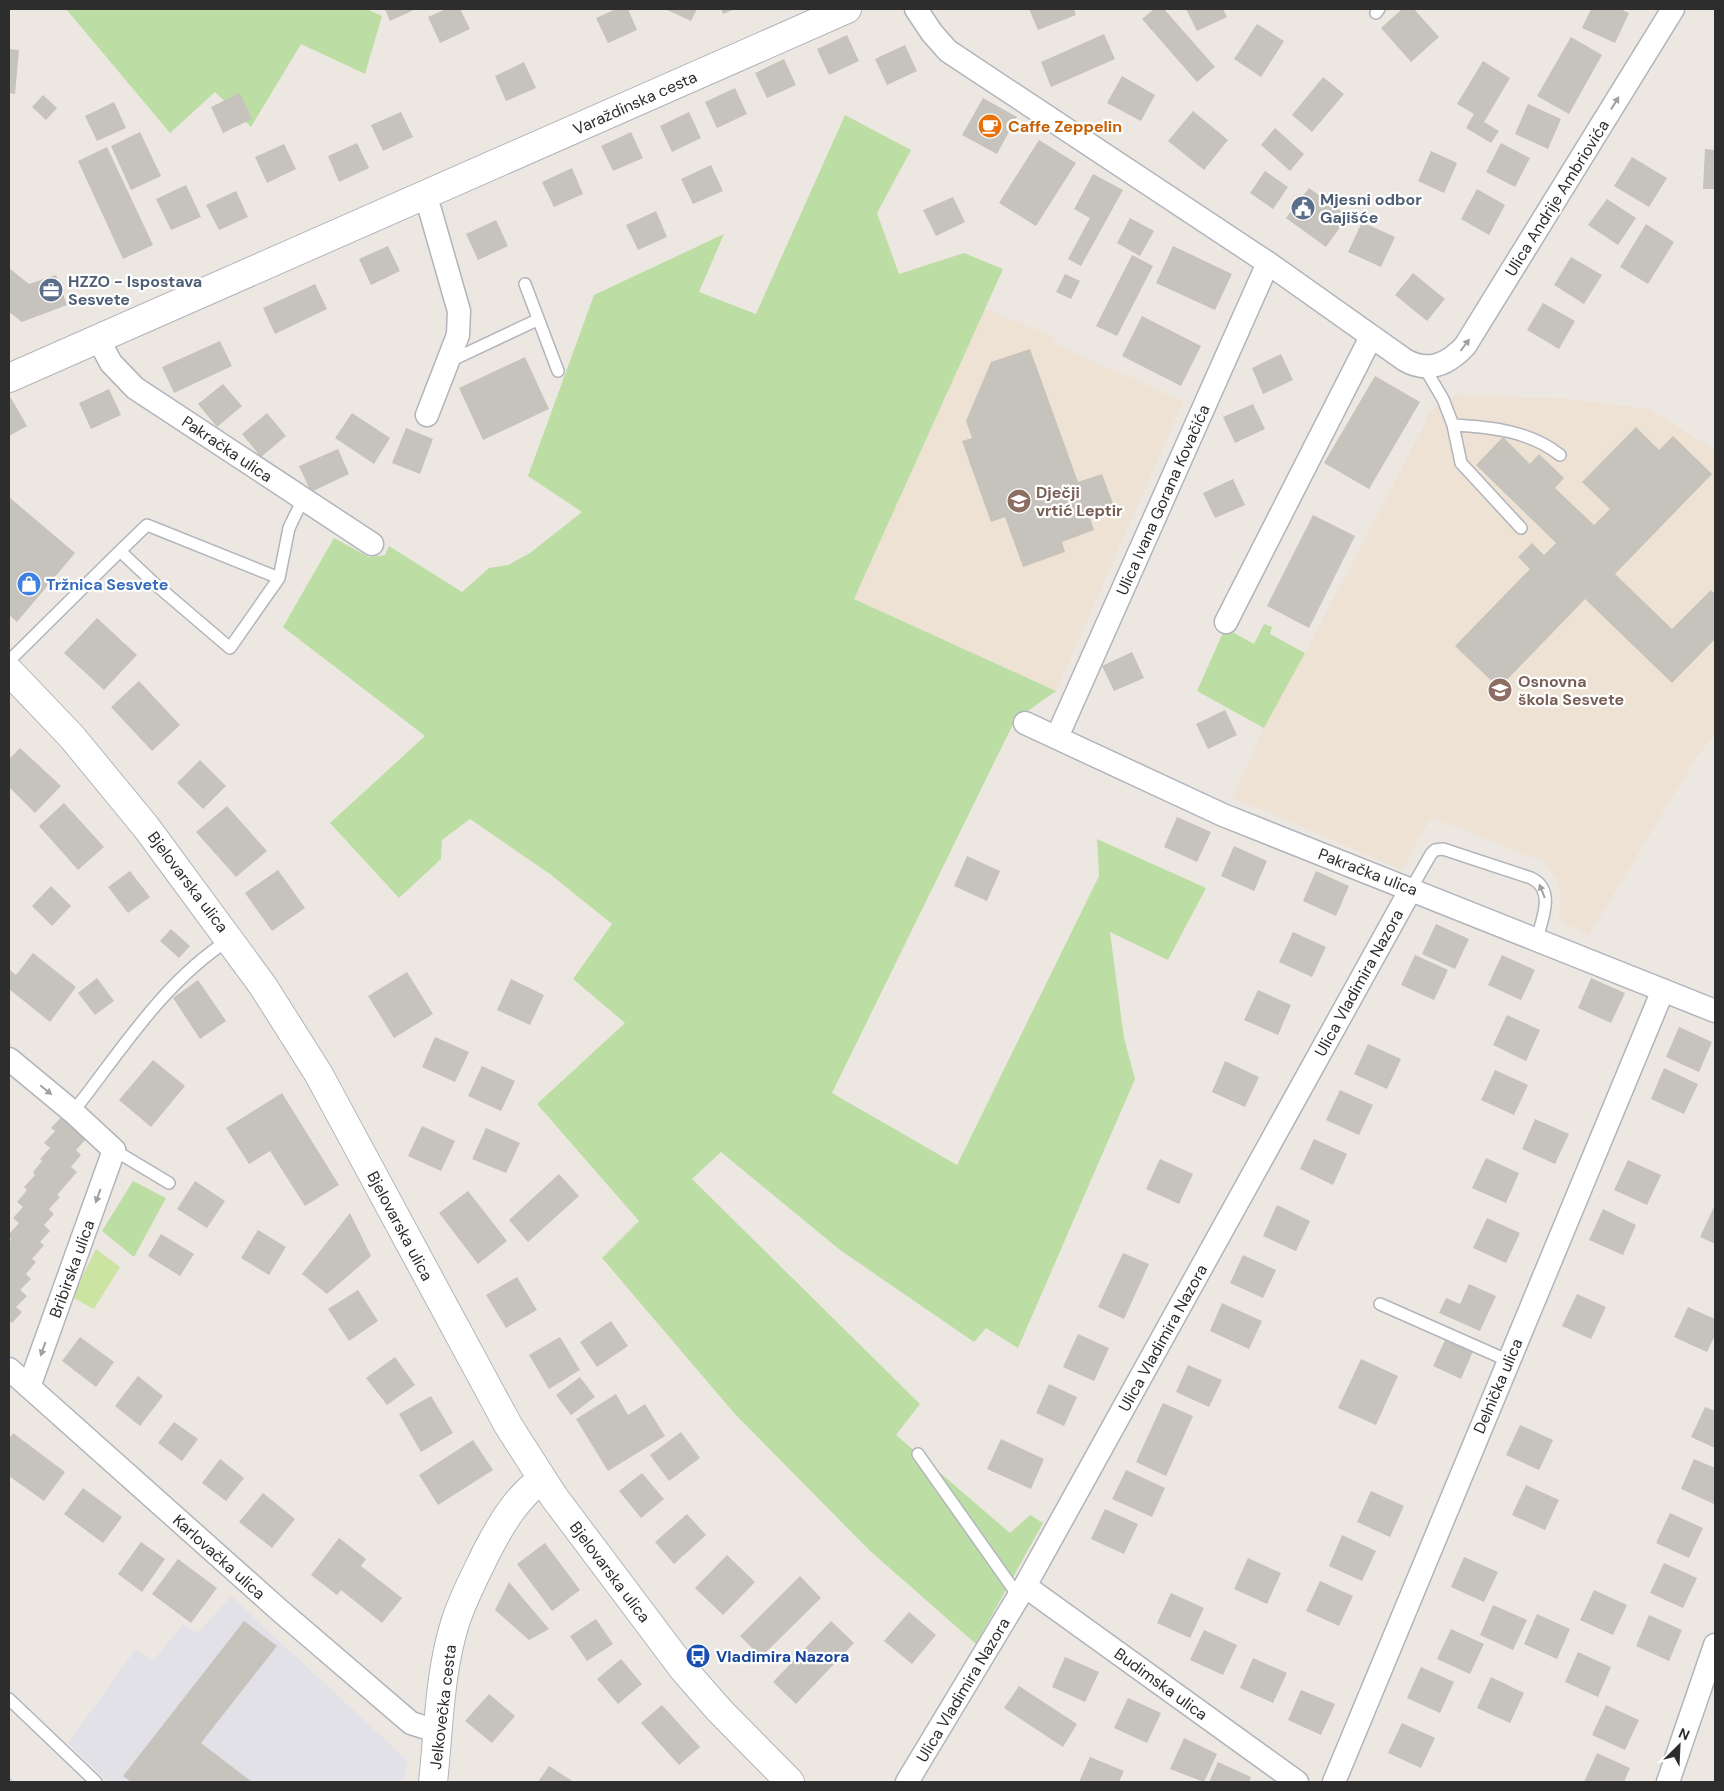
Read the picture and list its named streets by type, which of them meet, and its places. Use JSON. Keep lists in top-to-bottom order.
{
  "streets": {
    "main road": ["Varaždinska cesta", "Bjelovarska ulica", "Jelkovečka cesta"],
    "street": [
      "Ulica Andrije Ambriovića",
      "Pakračka ulica",
      "Ulica Ivana Gorana Kovačića",
      "Ulica Vladimira Nazora",
      "Bribirska ulica",
      "Delnička ulica",
      "Karlovačka ulica",
      "Budimska ulica"
    ]
  },
  "crossings": [
    ["Varaždinska cesta", "Pakračka ulica"],
    ["Pakračka ulica", "Ulica Ivana Gorana Kovačića"],
    ["Pakračka ulica", "Ulica Vladimira Nazora"],
    ["Pakračka ulica", "Delnička ulica"],
    ["Bjelovarska ulica", "Jelkovečka cesta"],
    ["Ulica Vladimira Nazora", "Budimska ulica"],
    ["Bribirska ulica", "Karlovačka ulica"],
    ["Karlovačka ulica", "Jelkovečka cesta"]
  ],
  "one_way": ["Ulica Andrije Ambriovića", "Bribirska ulica"],
  "places": {
    "cafe": ["Caffe Zeppelin"],
    "public building": ["Mjesni odbor Gajišće"],
    "office": ["HZZO - Ispostava Sesvete"],
    "school or university": ["Dječji vrtić Leptir", "Osnovna škola Sesvete"],
    "shop": ["Tržnica Sesvete"],
    "bus stop": ["Vladimira Nazora"]
  },
  "north": "top right"
}
